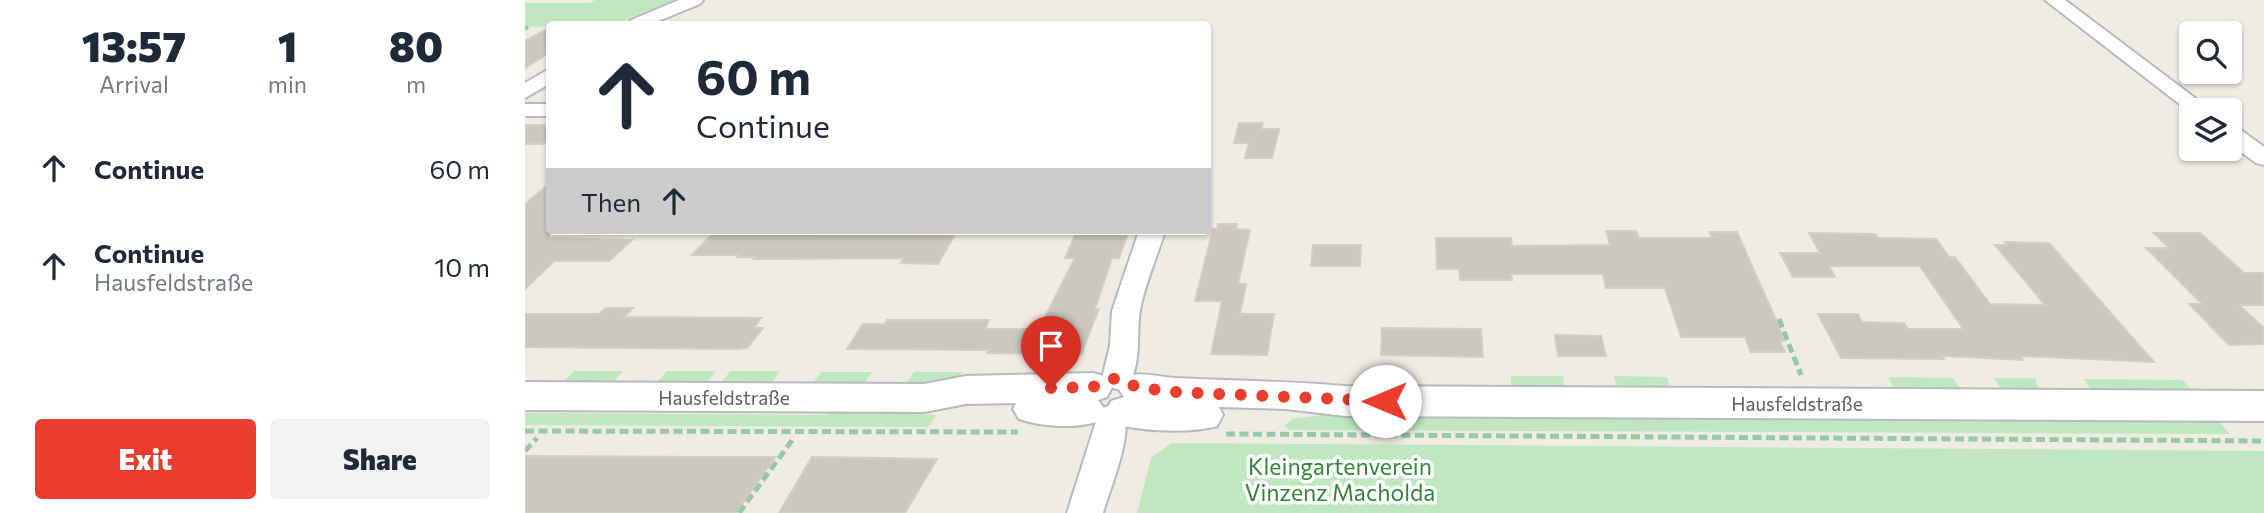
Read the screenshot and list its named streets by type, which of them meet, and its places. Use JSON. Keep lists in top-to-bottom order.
{
  "streets": {
    "street": ["Hausfeldstraße"]
  },
  "parks": ["Kleingartenverein Vinzenz Macholda"],
  "page": {
    "eta": [
      "13:57",
      "Arrival",
      "1",
      "min",
      "80",
      "m"
    ],
    "turn": ["60 m", "Continue"],
    "list": [
      {
        "name": "Continue",
        "value": "60 m"
      },
      {
        "name": "Continue",
        "note": "Hausfeldstraße",
        "value": "10 m"
      }
    ],
    "then": "Then",
    "buttons": ["Exit", "Share"]
  }
}
